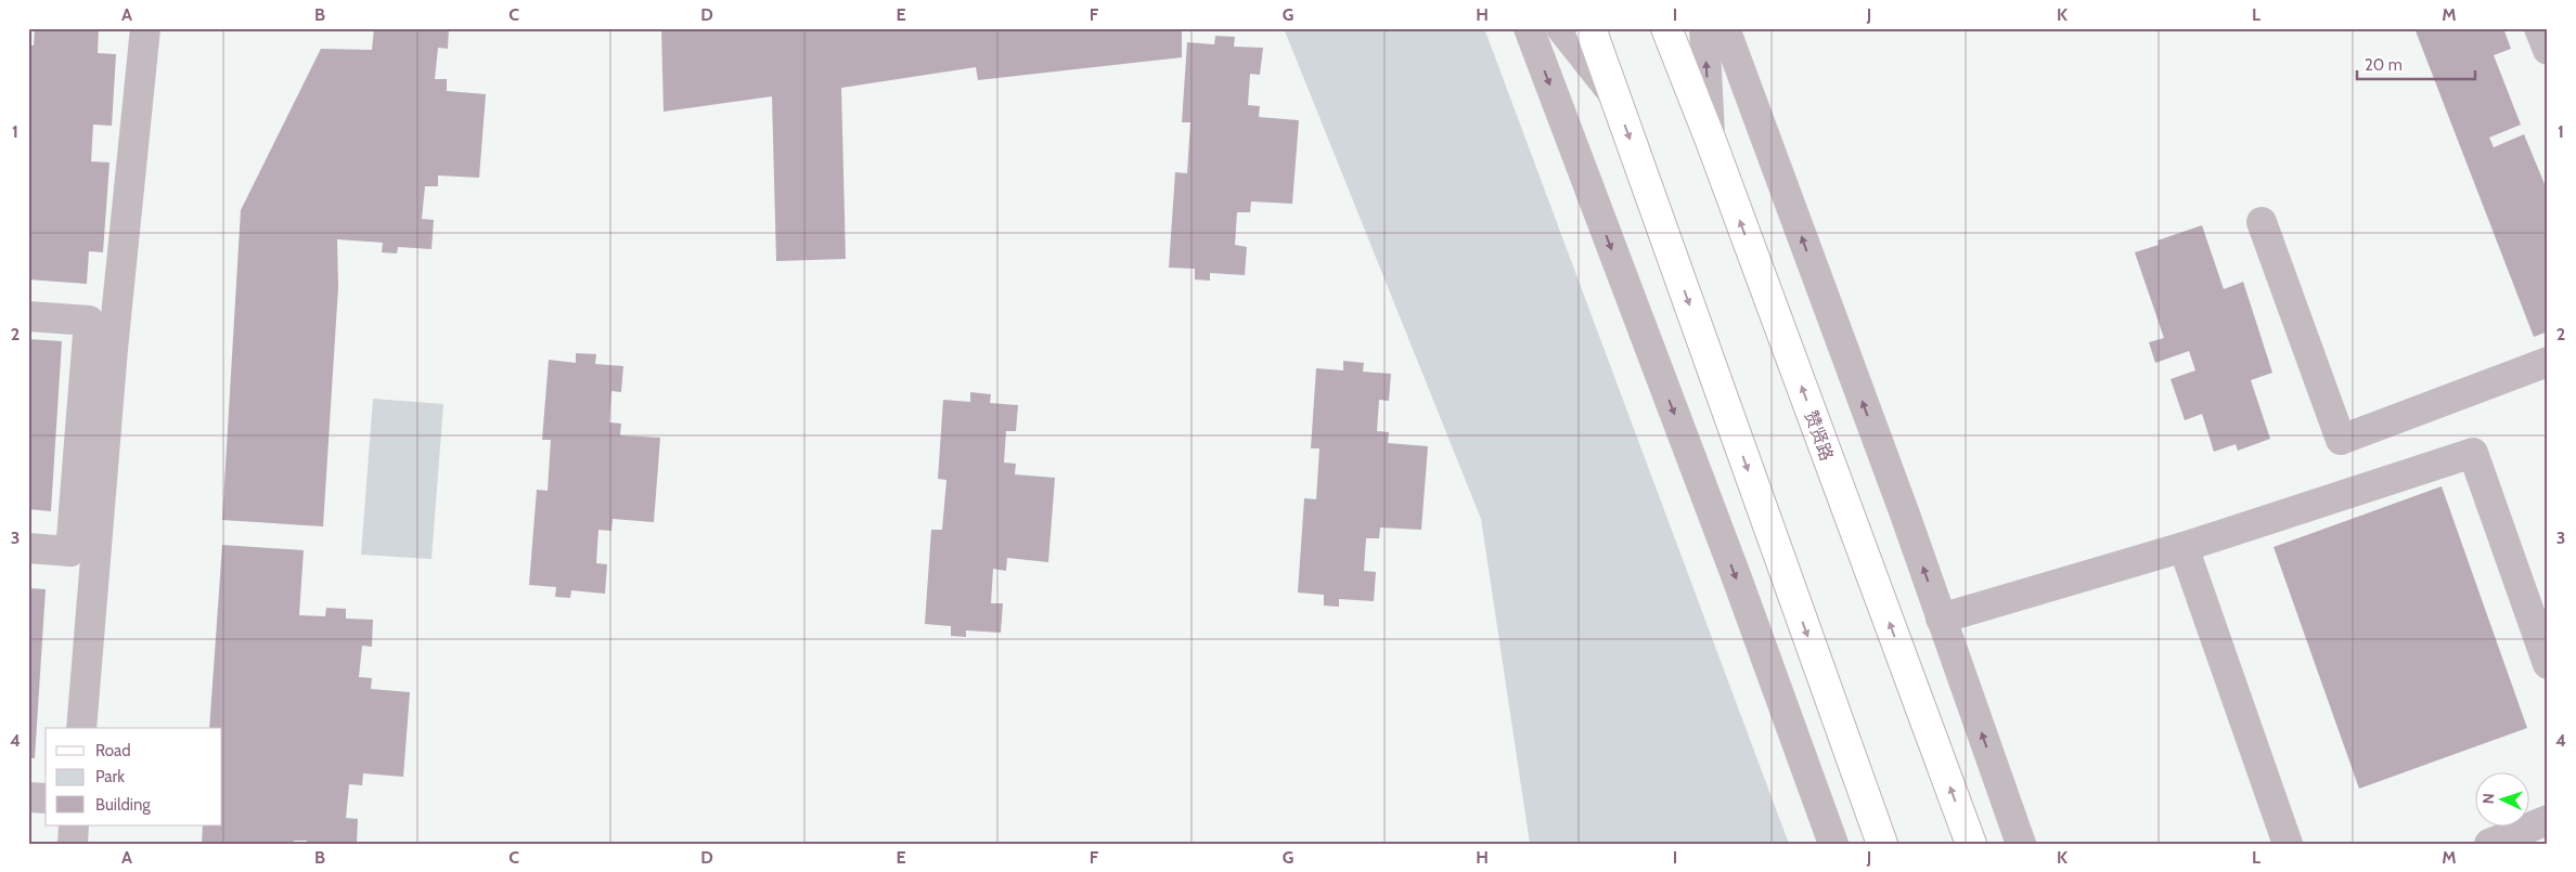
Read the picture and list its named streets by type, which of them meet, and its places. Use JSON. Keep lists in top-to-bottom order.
{
  "streets": {
    "main road": ["赞贤路"]
  },
  "legend": ["Road", "Park", "Building"],
  "scale_bar": "20 m",
  "north": "left",
  "grid": {
    "columns": [
      "A",
      "B",
      "C",
      "D",
      "E",
      "F",
      "G",
      "H",
      "I",
      "J",
      "K",
      "L",
      "M"
    ],
    "rows": [
      "1",
      "2",
      "3",
      "4"
    ]
  }
}
